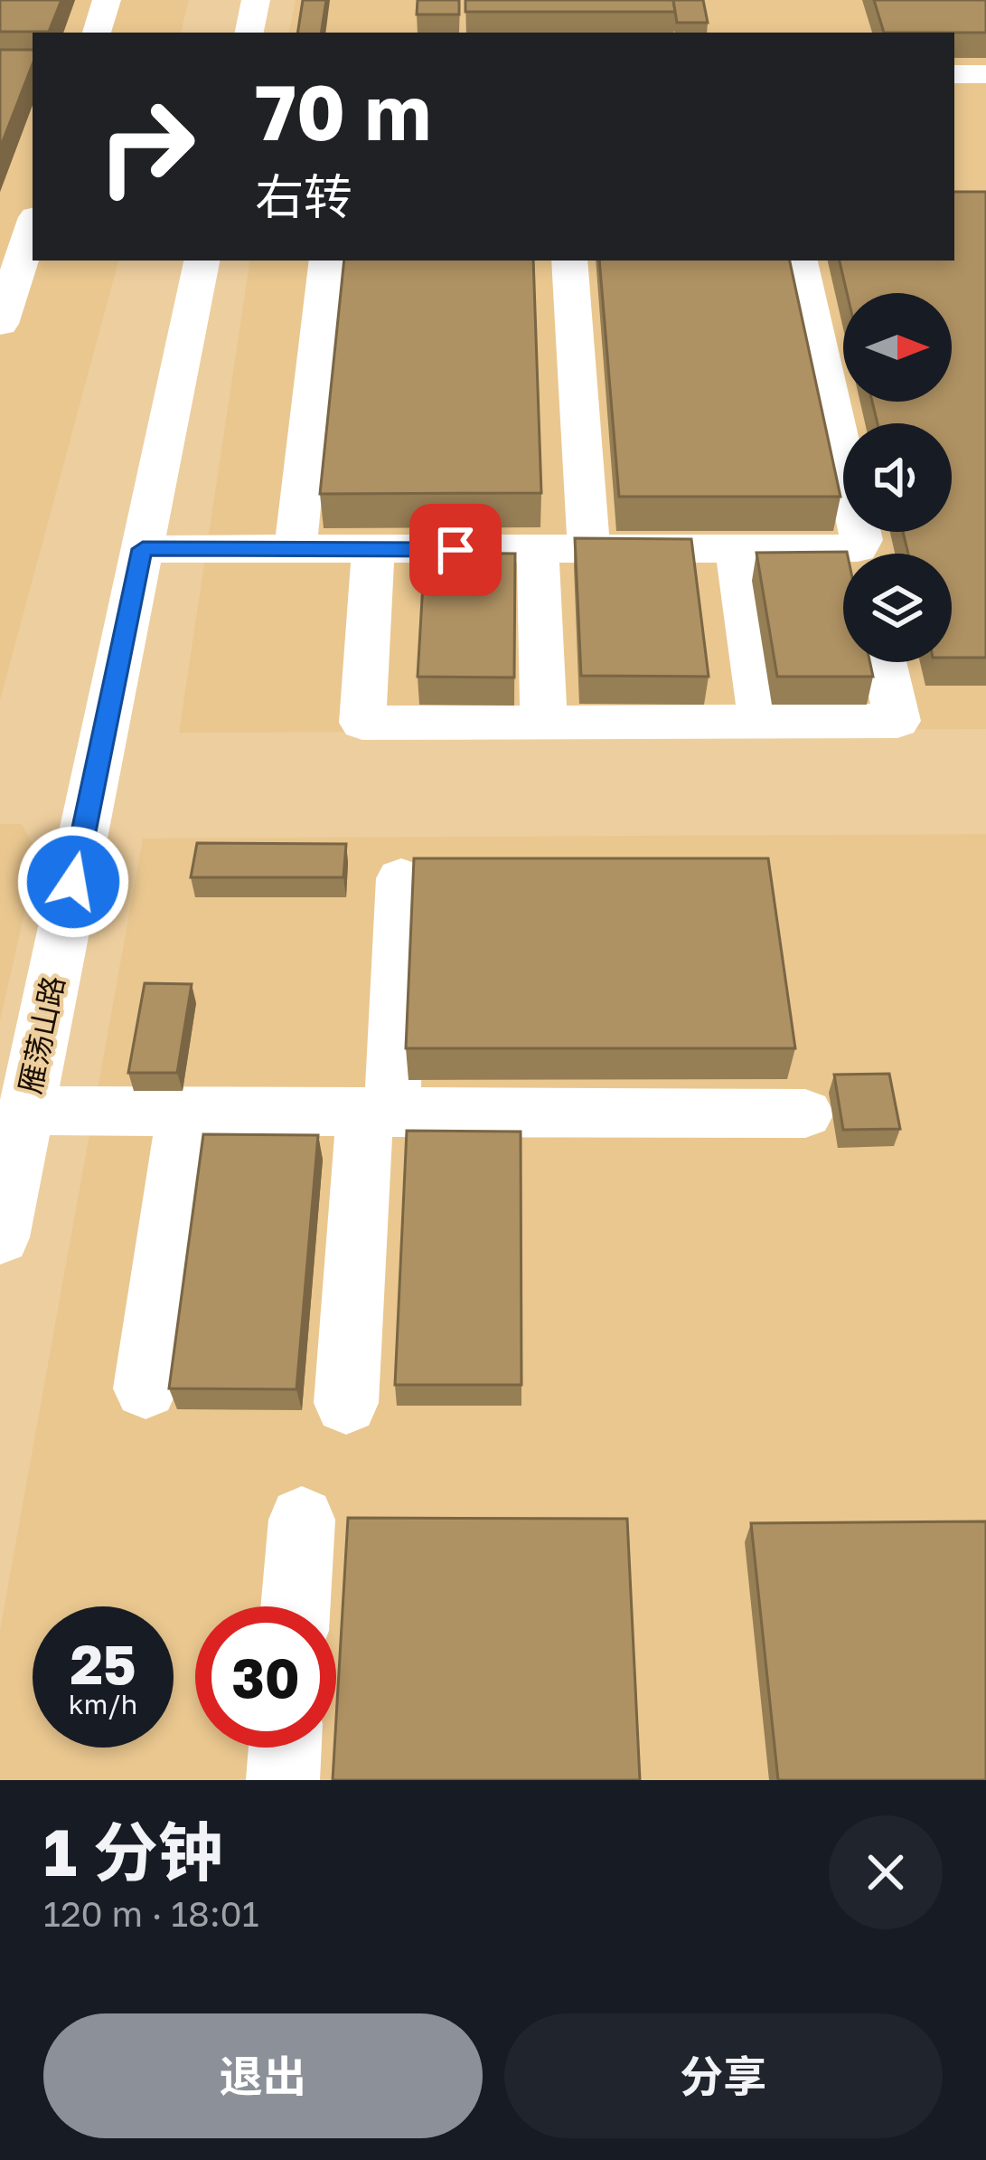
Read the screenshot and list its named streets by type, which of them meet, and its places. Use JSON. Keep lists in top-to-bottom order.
{
  "streets": {
    "street": ["雁荡山路"]
  },
  "north": "right",
  "page": {
    "turn": ["70 m", "右转"],
    "speed": "25 km/h",
    "limit": "30",
    "heading": ["1 分钟", "120 m · 18:01"],
    "buttons": ["退出", "分享"]
  }
}
